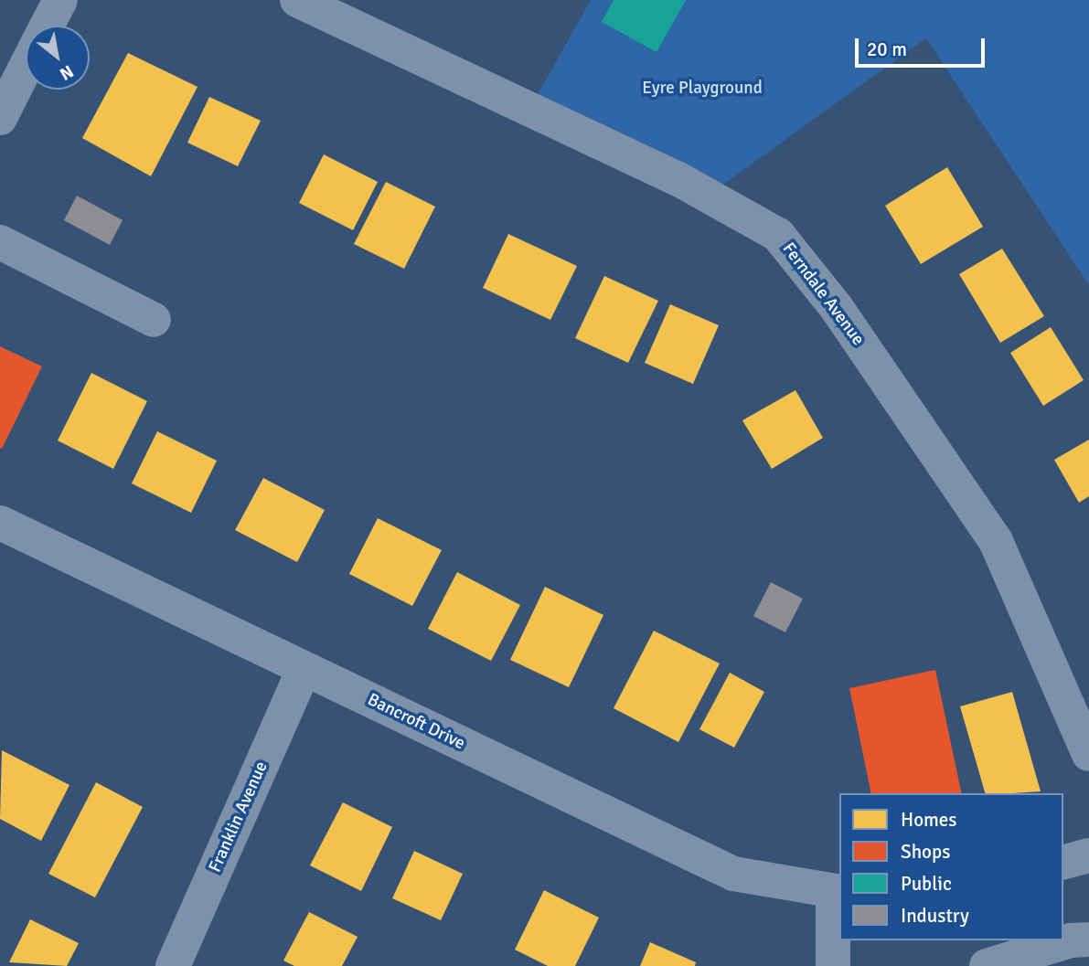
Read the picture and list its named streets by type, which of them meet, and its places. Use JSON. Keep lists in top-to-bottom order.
{
  "streets": {
    "street": ["Ferndale Avenue", "Bancroft Drive", "Franklin Avenue"]
  },
  "crossings": [
    ["Bancroft Drive", "Franklin Avenue"]
  ],
  "parks": ["Eyre Playground"],
  "legend": [
    "Homes",
    "Shops",
    "Public",
    "Industry"
  ],
  "scale_bar": "20 m",
  "north": "bottom right"
}
